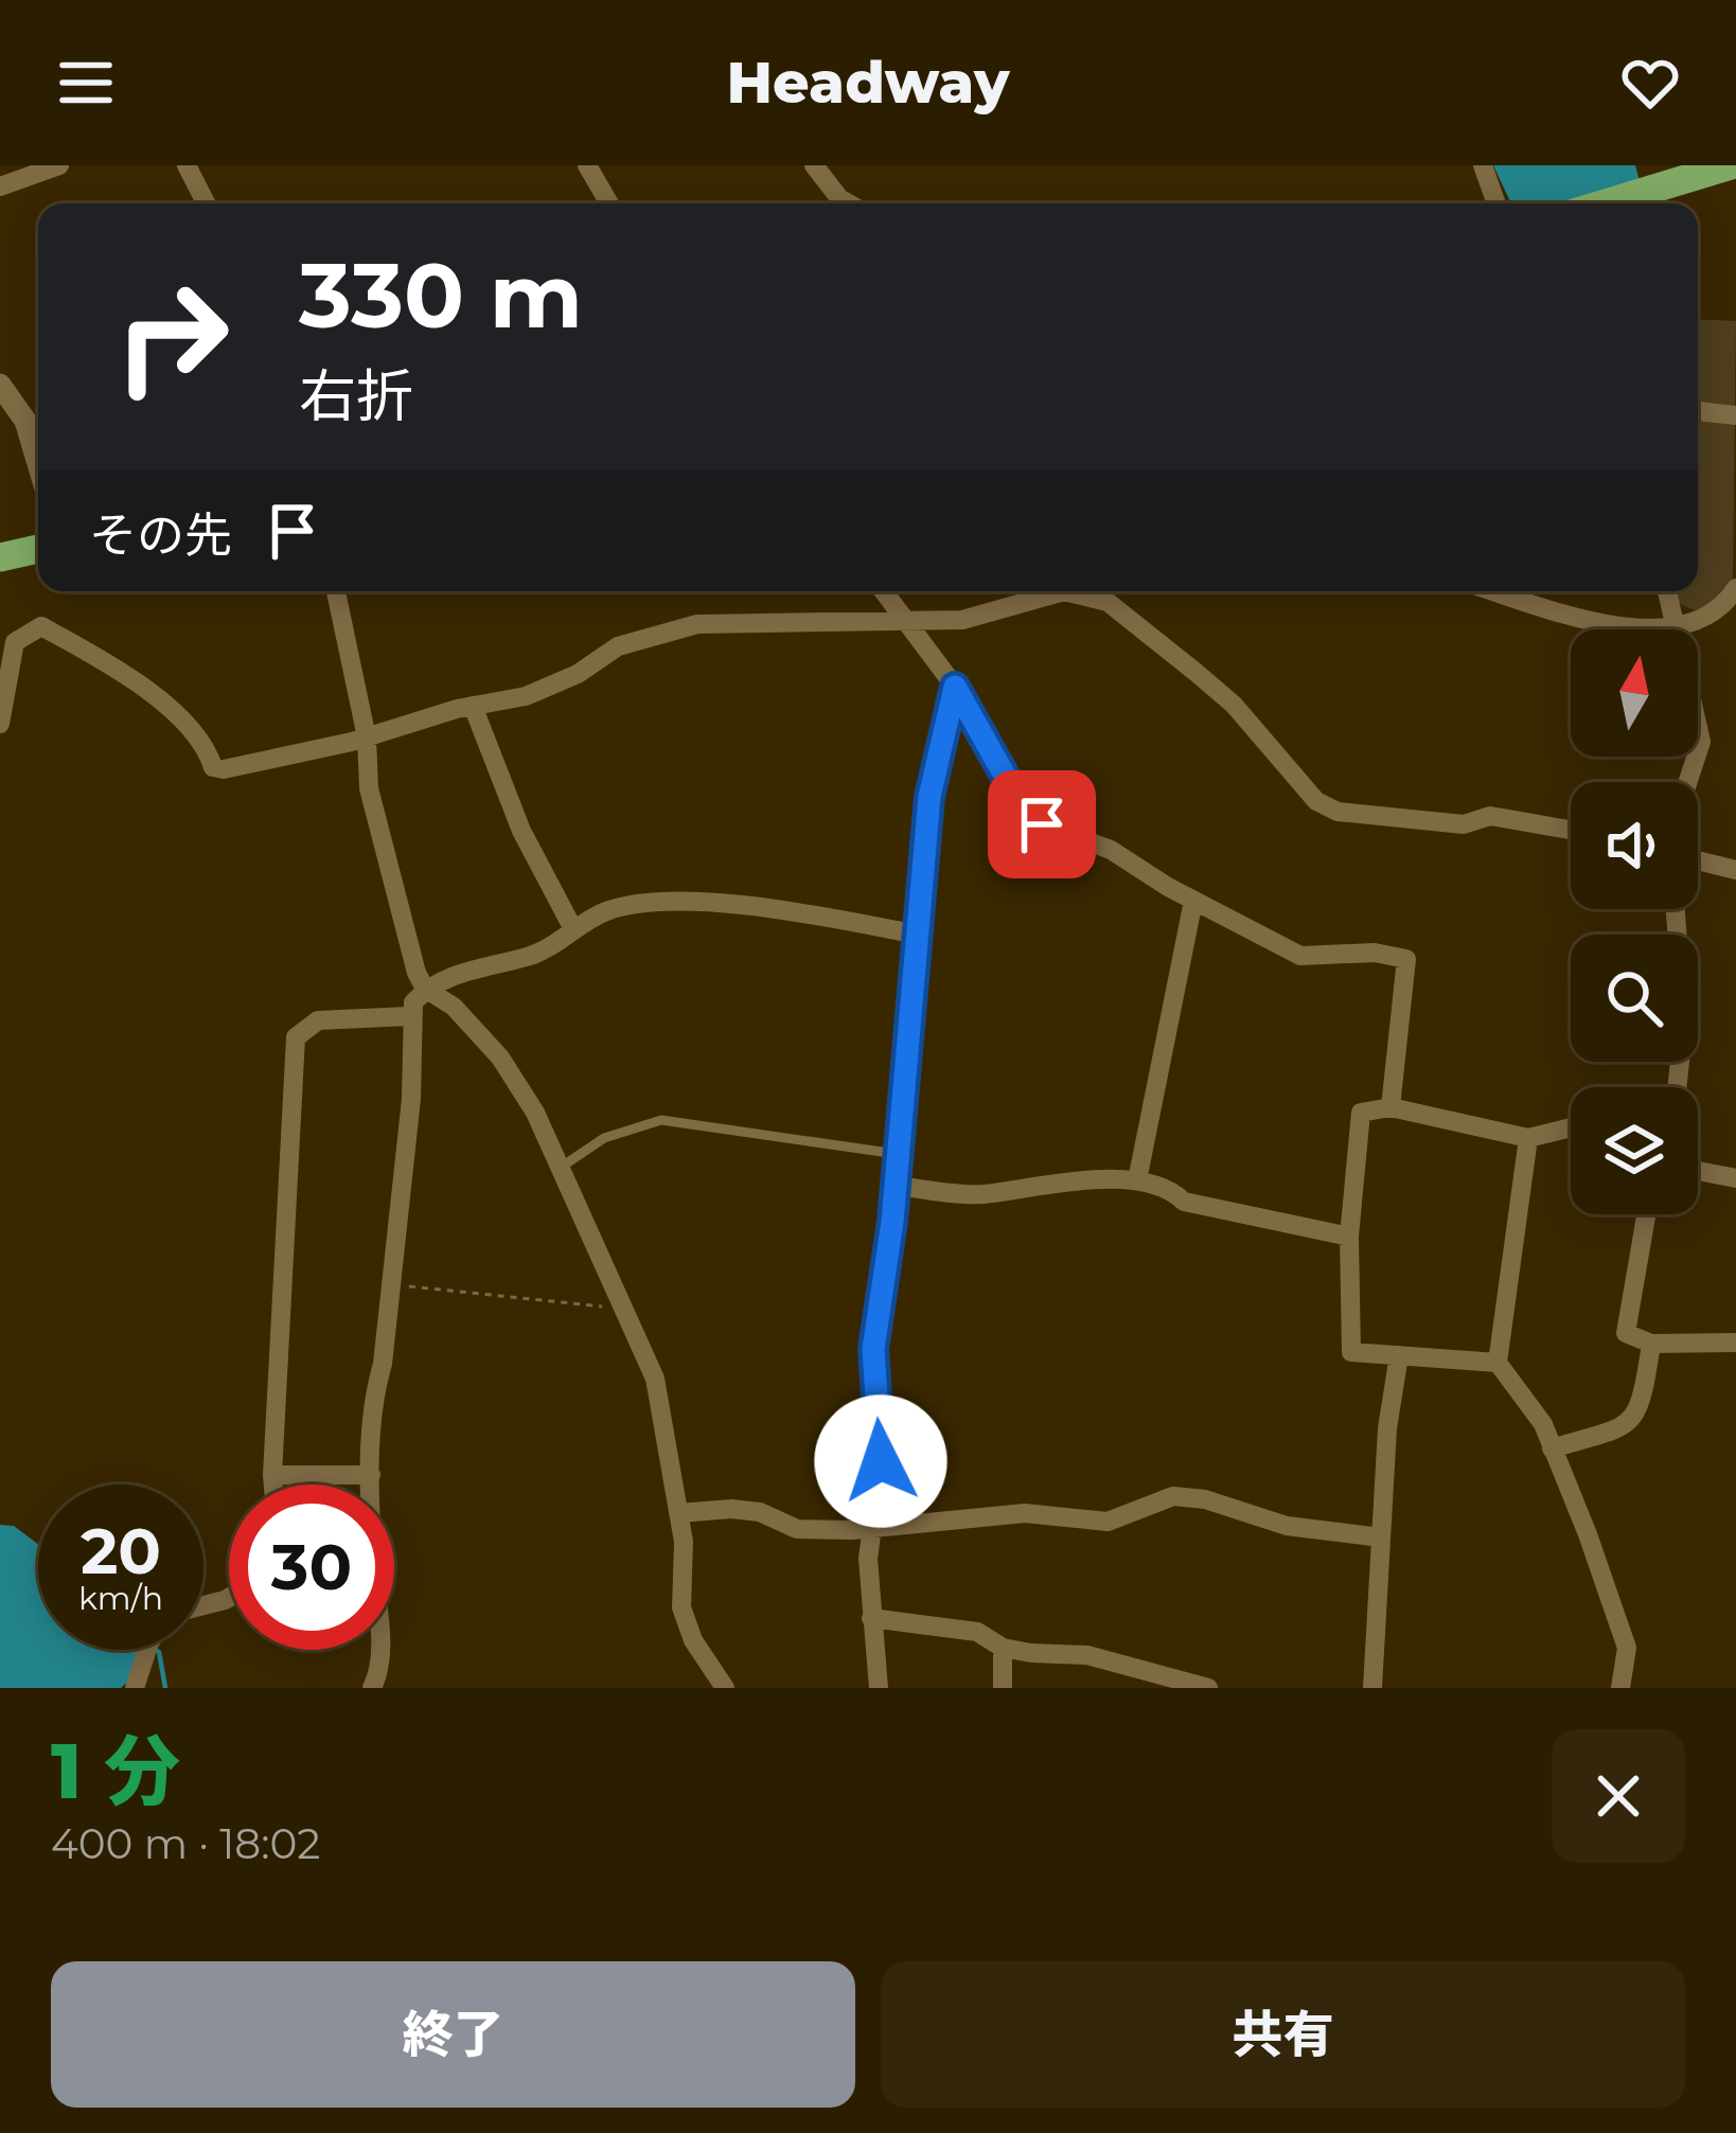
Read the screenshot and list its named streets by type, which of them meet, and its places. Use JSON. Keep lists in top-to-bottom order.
{
  "north": "top",
  "page": {
    "header": "Headway",
    "turn": ["330 m", "右折"],
    "then": "その先",
    "speed": "20 km/h",
    "limit": "30",
    "heading": ["1 分", "400 m · 18:02"],
    "buttons": ["終了", "共有"]
  }
}
